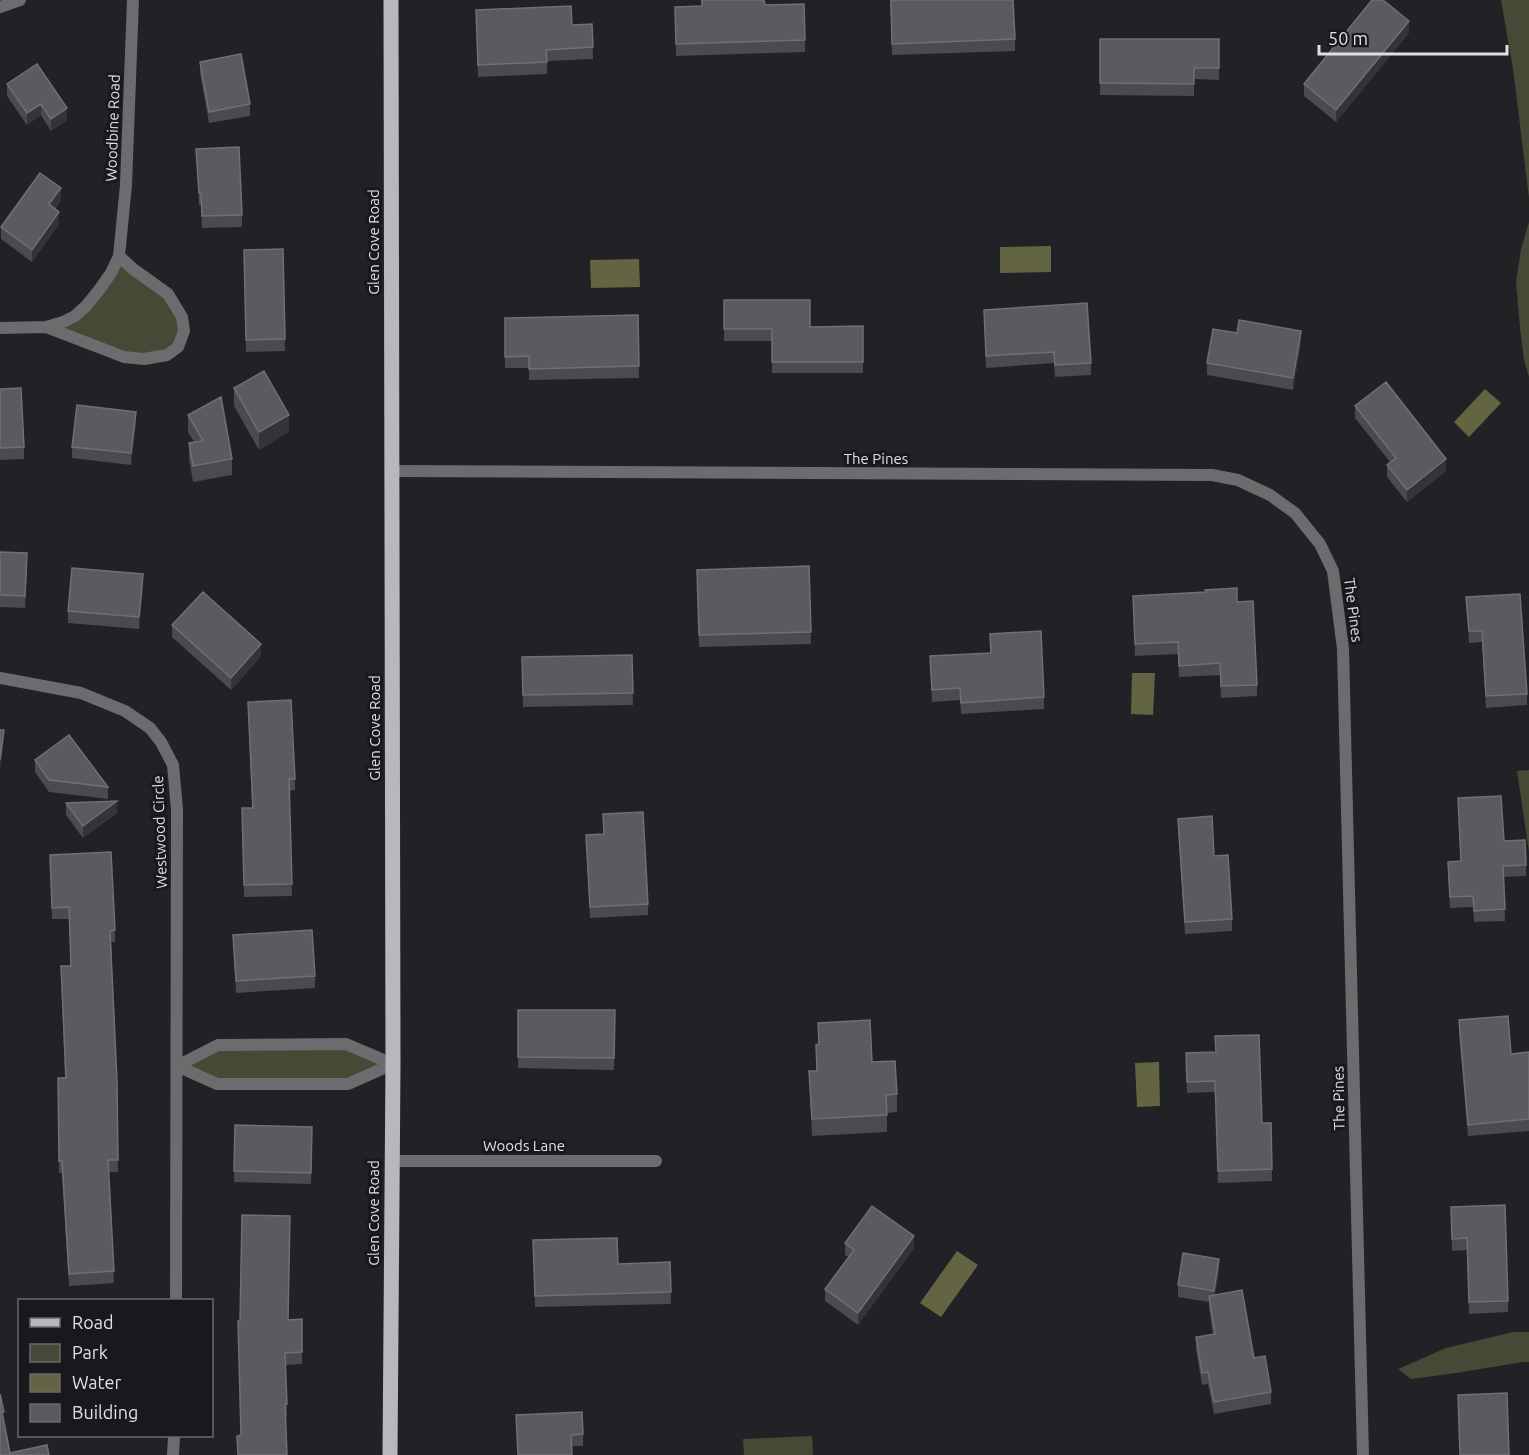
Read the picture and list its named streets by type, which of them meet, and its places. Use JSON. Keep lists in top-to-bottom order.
{
  "streets": {
    "main road": ["Glen Cove Road"],
    "street": [
      "Woodbine Road",
      "The Pines",
      "Westwood Circle",
      "Woods Lane"
    ]
  },
  "crossings": [
    ["Glen Cove Road", "The Pines"],
    ["Glen Cove Road", "Woods Lane"]
  ],
  "legend": [
    "Road",
    "Park",
    "Water",
    "Building"
  ],
  "scale_bar": "50 m"
}
